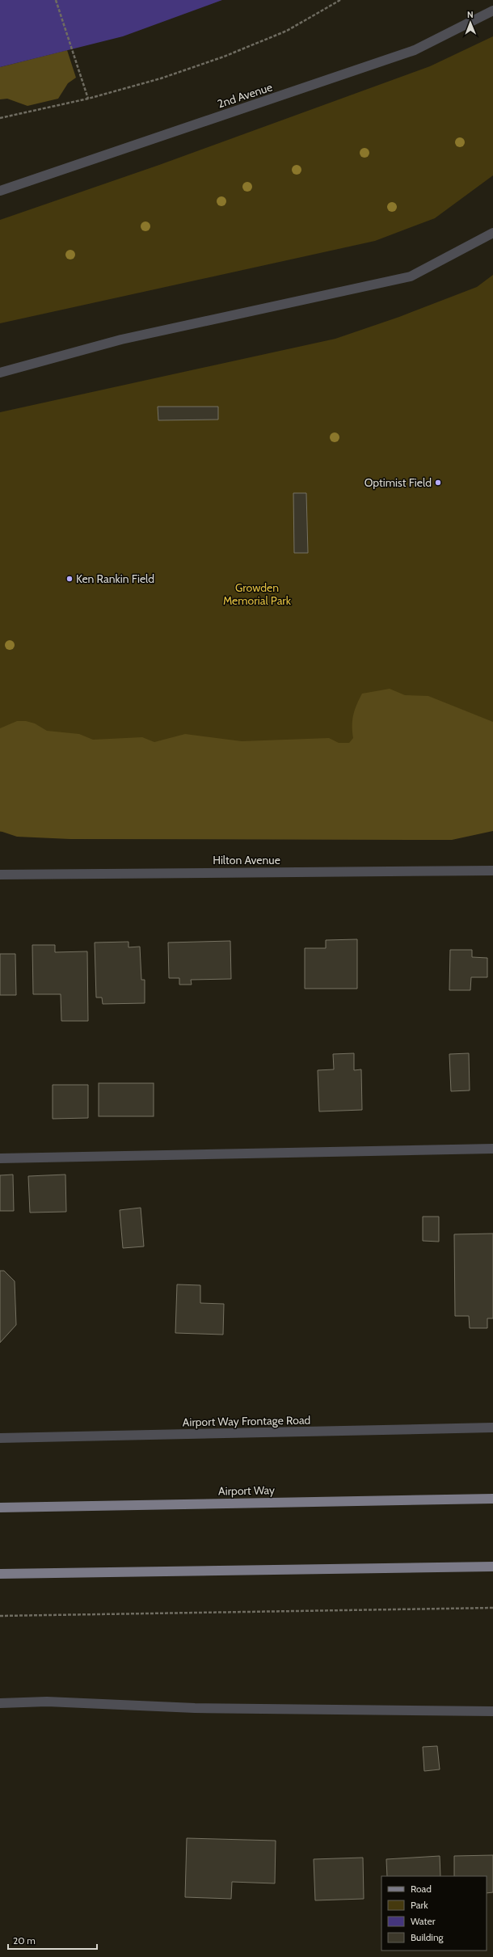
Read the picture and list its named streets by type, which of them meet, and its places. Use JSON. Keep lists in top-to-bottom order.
{
  "streets": {
    "main road": ["Airport Way"],
    "street": ["2nd Avenue", "Hilton Avenue", "Airport Way Frontage Road"]
  },
  "parks": ["Growden Memorial Park"],
  "places": ["Optimist Field", "Ken Rankin Field"],
  "legend": [
    "Road",
    "Park",
    "Water",
    "Building"
  ],
  "scale_bar": "20 m",
  "north": "top"
}
